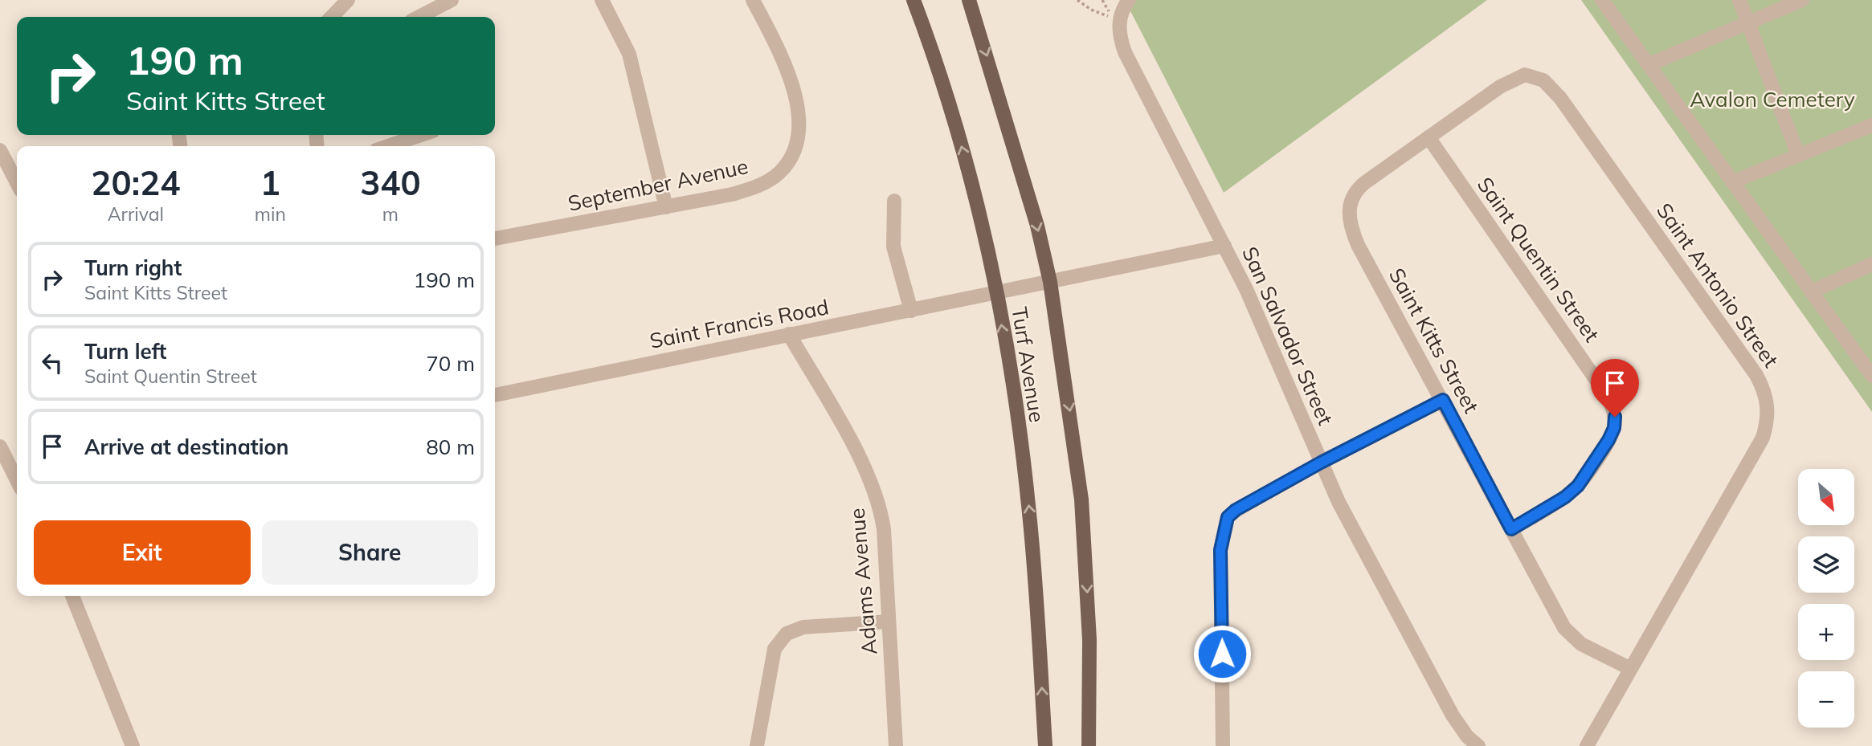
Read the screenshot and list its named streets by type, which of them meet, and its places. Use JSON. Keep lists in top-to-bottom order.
{
  "streets": {
    "main road": ["Turf Avenue"],
    "street": [
      "September Avenue",
      "Saint Quentin Street",
      "Saint Antonio Street",
      "Saint Francis Road",
      "San Salvador Street",
      "Saint Kitts Street",
      "Adams Avenue"
    ]
  },
  "crossings": [
    ["Saint Quentin Street", "Saint Kitts Street"],
    ["Saint Antonio Street", "Saint Kitts Street"],
    ["Saint Francis Road", "San Salvador Street"],
    ["Saint Francis Road", "Turf Avenue"],
    ["Saint Francis Road", "Adams Avenue"],
    ["San Salvador Street", "Turf Avenue"]
  ],
  "parks": ["Avalon Cemetery"],
  "north": "bottom right",
  "page": {
    "turn": ["190 m", "Saint Kitts Street"],
    "eta": [
      "20:24",
      "Arrival",
      "1",
      "min",
      "340",
      "m"
    ],
    "list": [
      {
        "name": "Turn right",
        "note": "Saint Kitts Street",
        "value": "190 m"
      },
      {
        "name": "Turn left",
        "note": "Saint Quentin Street",
        "value": "70 m"
      },
      {
        "name": "Arrive at destination",
        "value": "80 m"
      }
    ],
    "map_buttons": ["+", "−"],
    "buttons": ["Exit", "Share"]
  }
}
